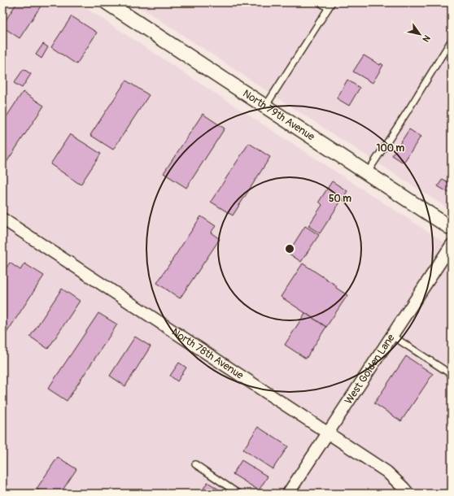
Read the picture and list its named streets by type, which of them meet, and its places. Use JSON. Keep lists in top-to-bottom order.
{
  "streets": {
    "street": ["North 79th Avenue", "North 78th Avenue", "West Golden Lane"]
  },
  "crossings": [
    ["North 78th Avenue", "West Golden Lane"]
  ],
  "north": "bottom right",
  "rings": ["100 m", "50 m"]
}
